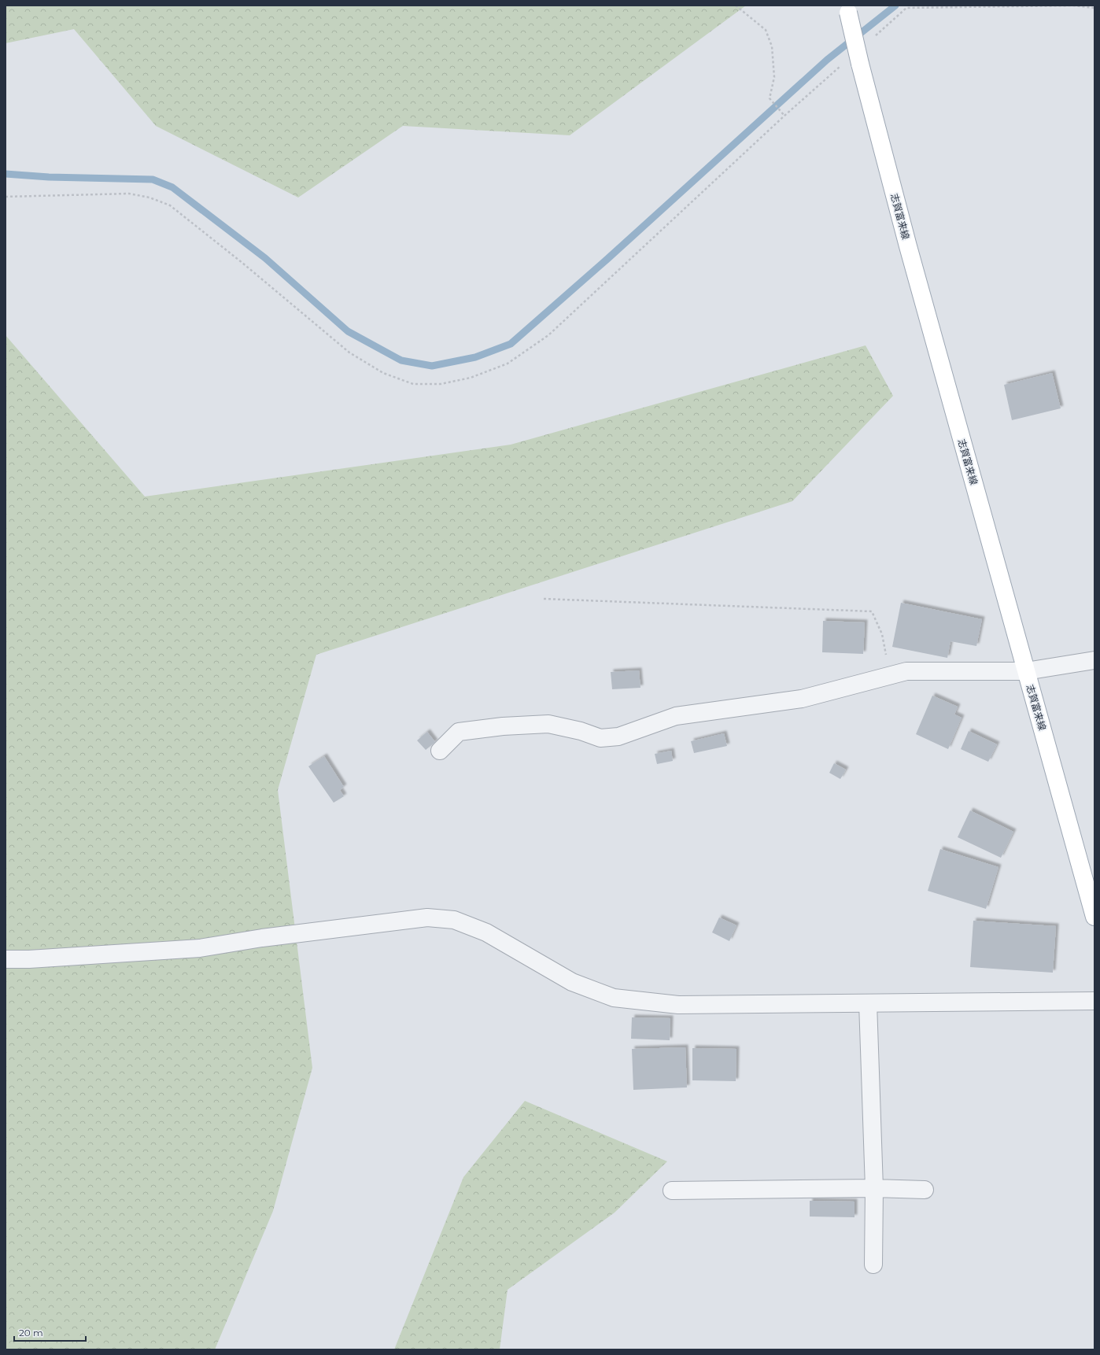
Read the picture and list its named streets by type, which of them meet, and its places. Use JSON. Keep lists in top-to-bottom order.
{
  "streets": {
    "main road": ["志賀富来線"]
  },
  "scale_bar": "20 m"
}
